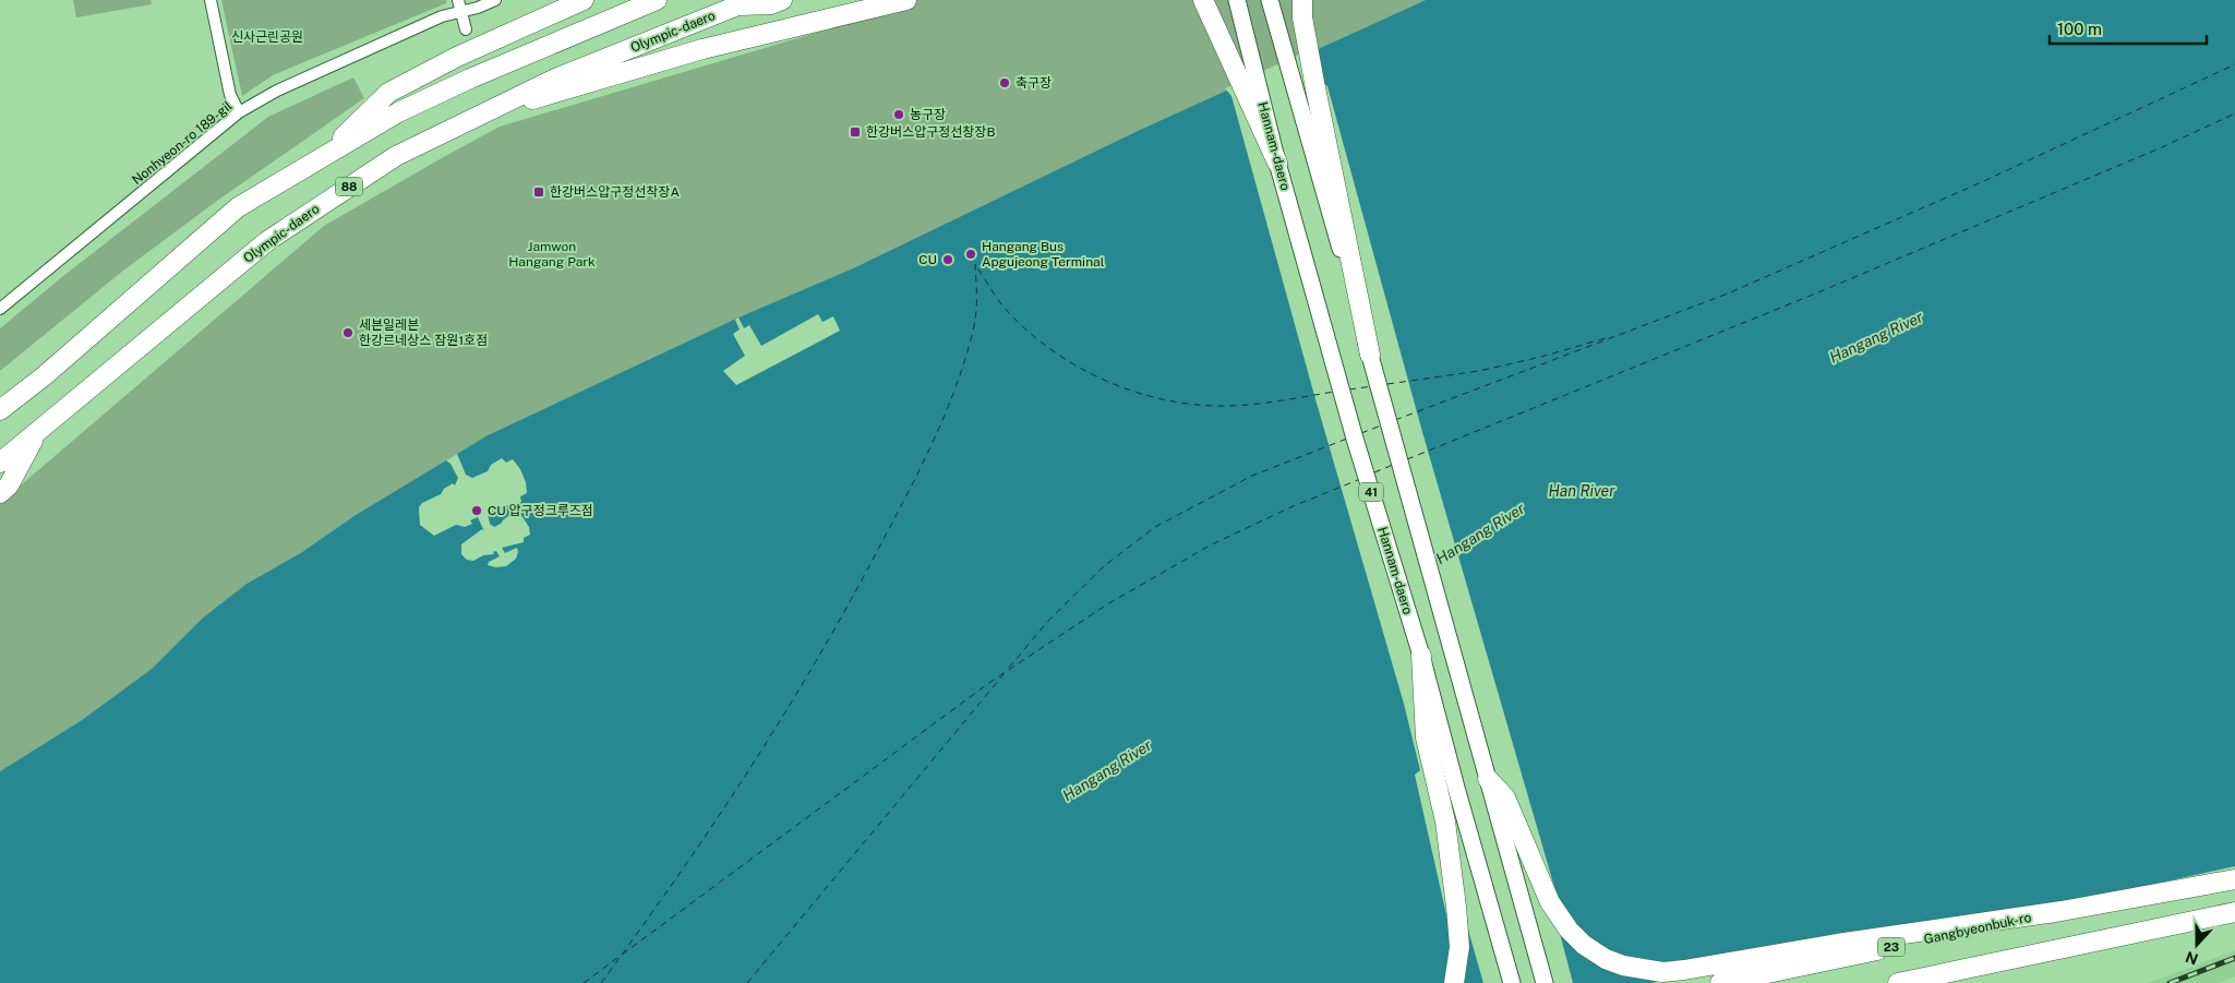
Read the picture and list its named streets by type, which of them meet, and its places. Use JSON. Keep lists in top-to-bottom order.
{
  "streets": {
    "highway": [
      "Olympic-daero",
      "88",
      "Gangbyeonbuk-ro",
      "23"
    ],
    "main road": ["Hannam-daero", "41"],
    "street": ["Nonhyeon-ro 189-gil"]
  },
  "water": ["Hangang River", "Han River"],
  "parks": ["신사근린공원", "Jamwon Hangang Park"],
  "places": {
    "other": [
      "축구장",
      "농구장",
      "Hangang Bus Apgujeong Terminal",
      "CU",
      "세븐일레븐 한강르네상스 잠원1호점",
      "CU 압구정크루즈점"
    ],
    "transit": ["한강버스압구정선창장B", "한강버스압구정선착장A"]
  },
  "scale_bar": "100 m",
  "north": "bottom"
}
